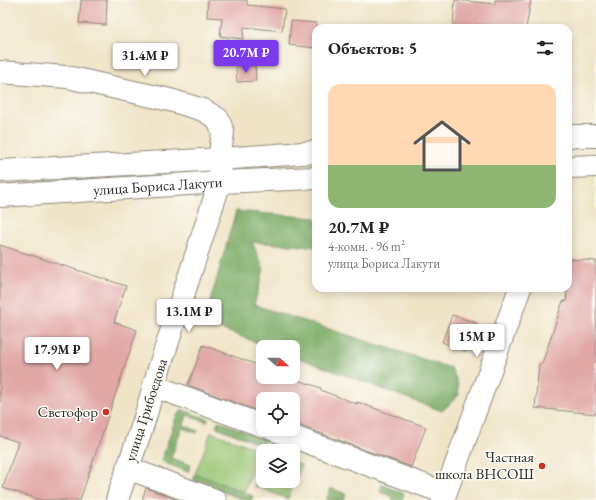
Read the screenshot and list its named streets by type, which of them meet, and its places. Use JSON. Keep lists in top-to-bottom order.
{
  "streets": {
    "street": ["улица Бориса Лакути", "улица Грибоедова"]
  },
  "crossings": [
    ["улица Бориса Лакути", "улица Грибоедова"]
  ],
  "places": ["Светофор", "Частная школа ВНСОШ"],
  "north": "right",
  "page": {
    "heading": "Объектов: 5",
    "price": [
      "20.7M ₽",
      "31.4M ₽",
      "13.1M ₽",
      "15M ₽",
      "17.9M ₽"
    ],
    "list": [
      {
        "name": "20.7M ₽",
        "note": "4-комн. · 96 m² · улица Бориса Лакути"
      }
    ]
  }
}
